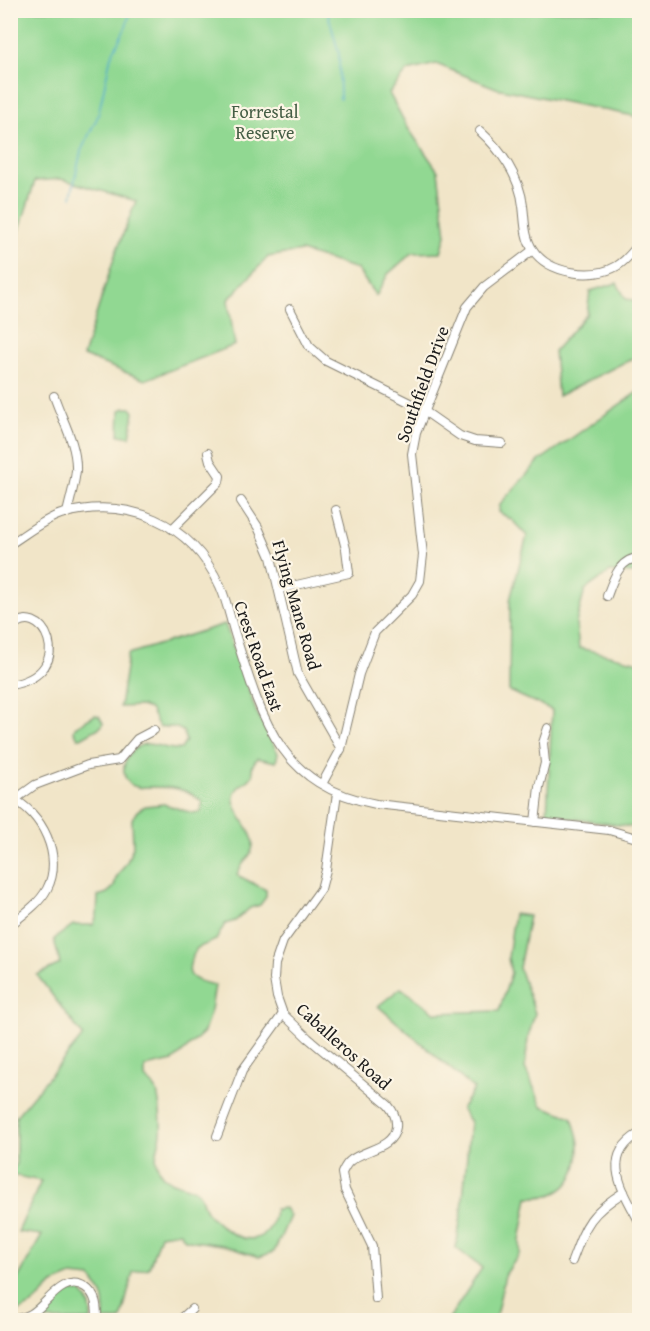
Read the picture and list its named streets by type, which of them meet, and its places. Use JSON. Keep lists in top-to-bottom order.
{
  "streets": {
    "street": [
      "Southfield Drive",
      "Flying Mane Road",
      "Crest Road East",
      "Caballeros Road"
    ]
  },
  "crossings": [
    ["Southfield Drive", "Flying Mane Road"],
    ["Southfield Drive", "Crest Road East"],
    ["Crest Road East", "Caballeros Road"]
  ],
  "parks": ["Forrestal Reserve"]
}
